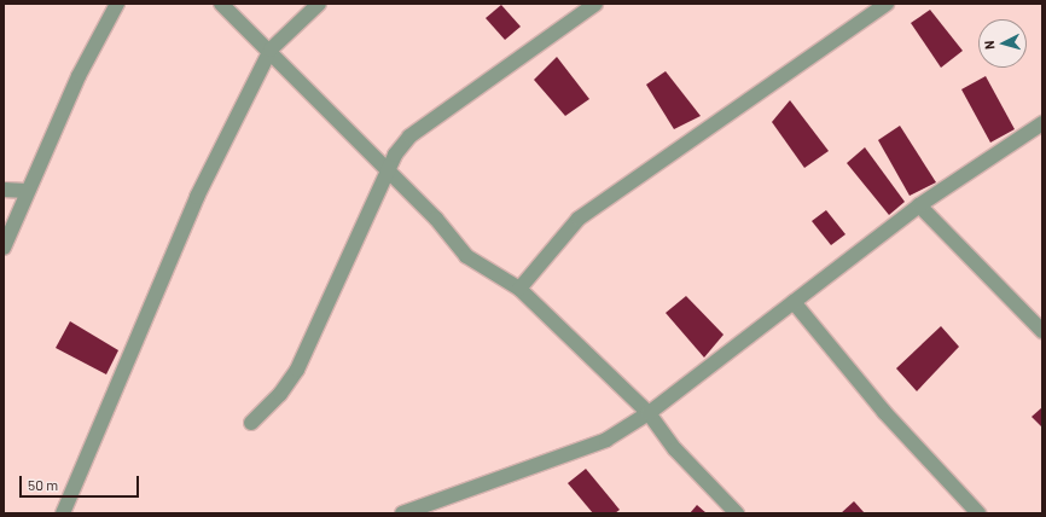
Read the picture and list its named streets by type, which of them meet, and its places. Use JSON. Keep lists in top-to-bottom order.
{
  "scale_bar": "50 m",
  "north": "left"
}
